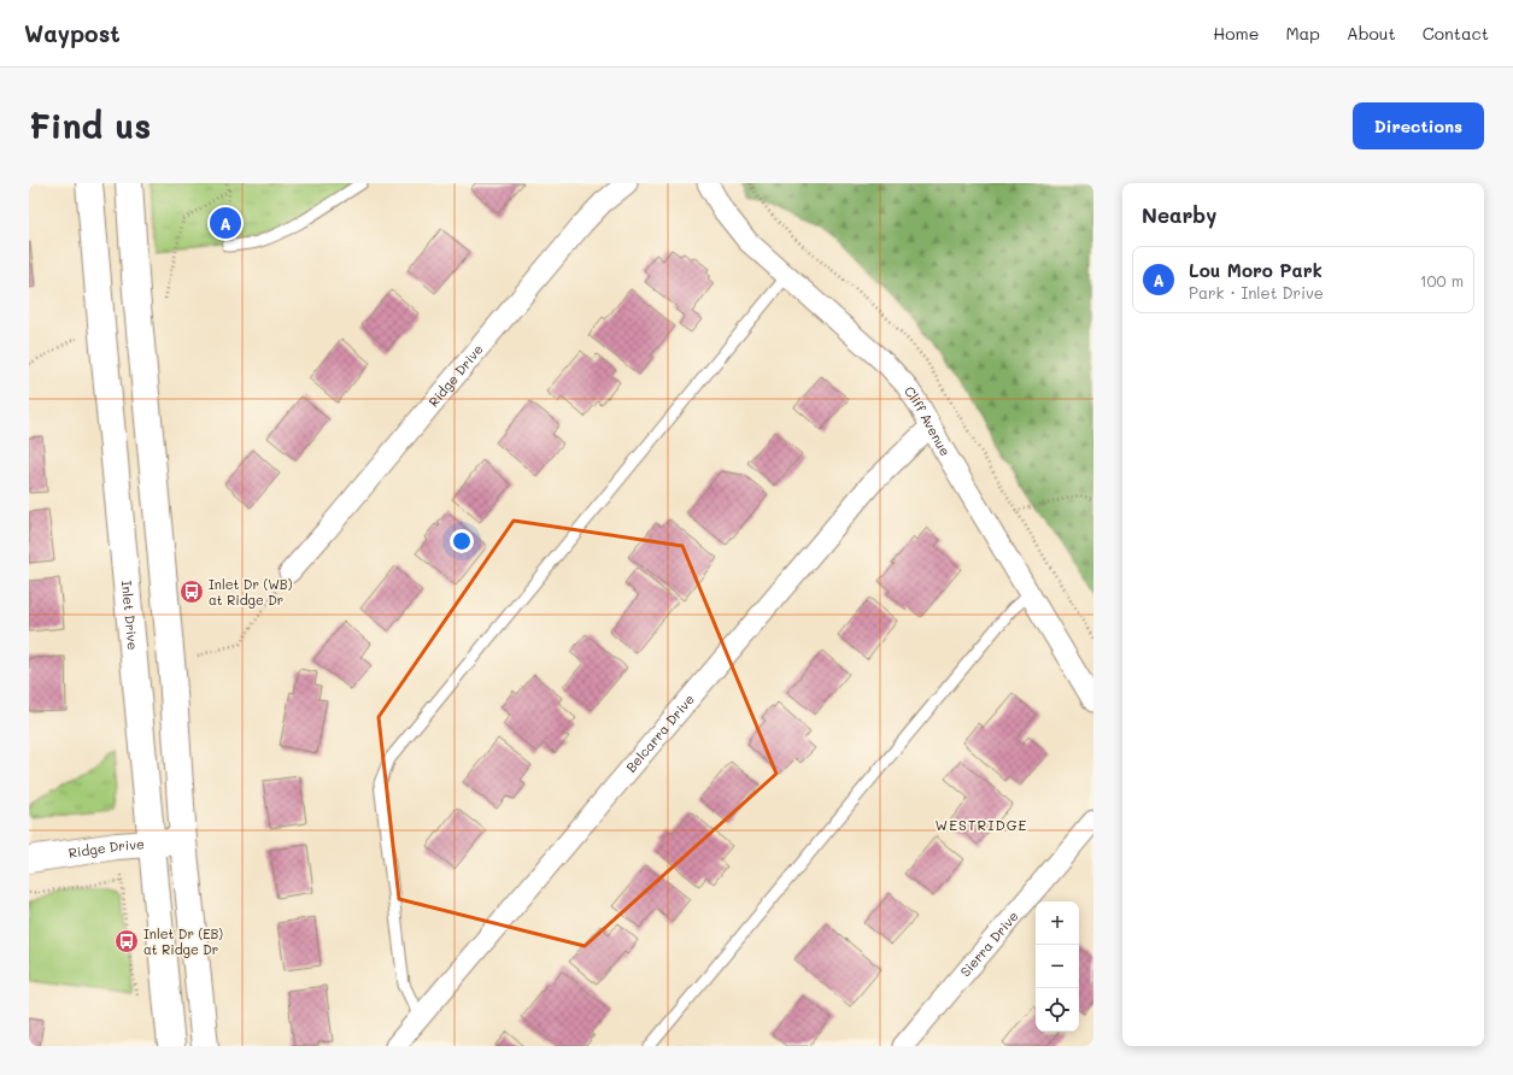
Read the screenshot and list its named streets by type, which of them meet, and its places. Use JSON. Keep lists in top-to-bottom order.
{
  "streets": {
    "main road": ["Ridge Drive", "Inlet Drive"],
    "street": ["Cliff Avenue", "Belcarra Drive", "Sierra Drive"]
  },
  "crossings": [
    ["Ridge Drive", "Inlet Drive"],
    ["Cliff Avenue", "Belcarra Drive"]
  ],
  "districts": ["WESTRIDGE"],
  "places": {
    "bus stop": ["Inlet Dr (WB) at Ridge Dr", "Inlet Dr (EB) at Ridge Dr"]
  },
  "page": {
    "header": "Waypost",
    "nav": [
      "Home",
      "Map",
      "About",
      "Contact"
    ],
    "buttons": "Directions",
    "title": "Find us",
    "heading": "Nearby",
    "pins": "A",
    "list": [
      {
        "mark": "A",
        "name": "Lou Moro Park",
        "note": "Park · Inlet Drive",
        "value": "100 m"
      }
    ],
    "map_buttons": ["+", "−"]
  }
}
